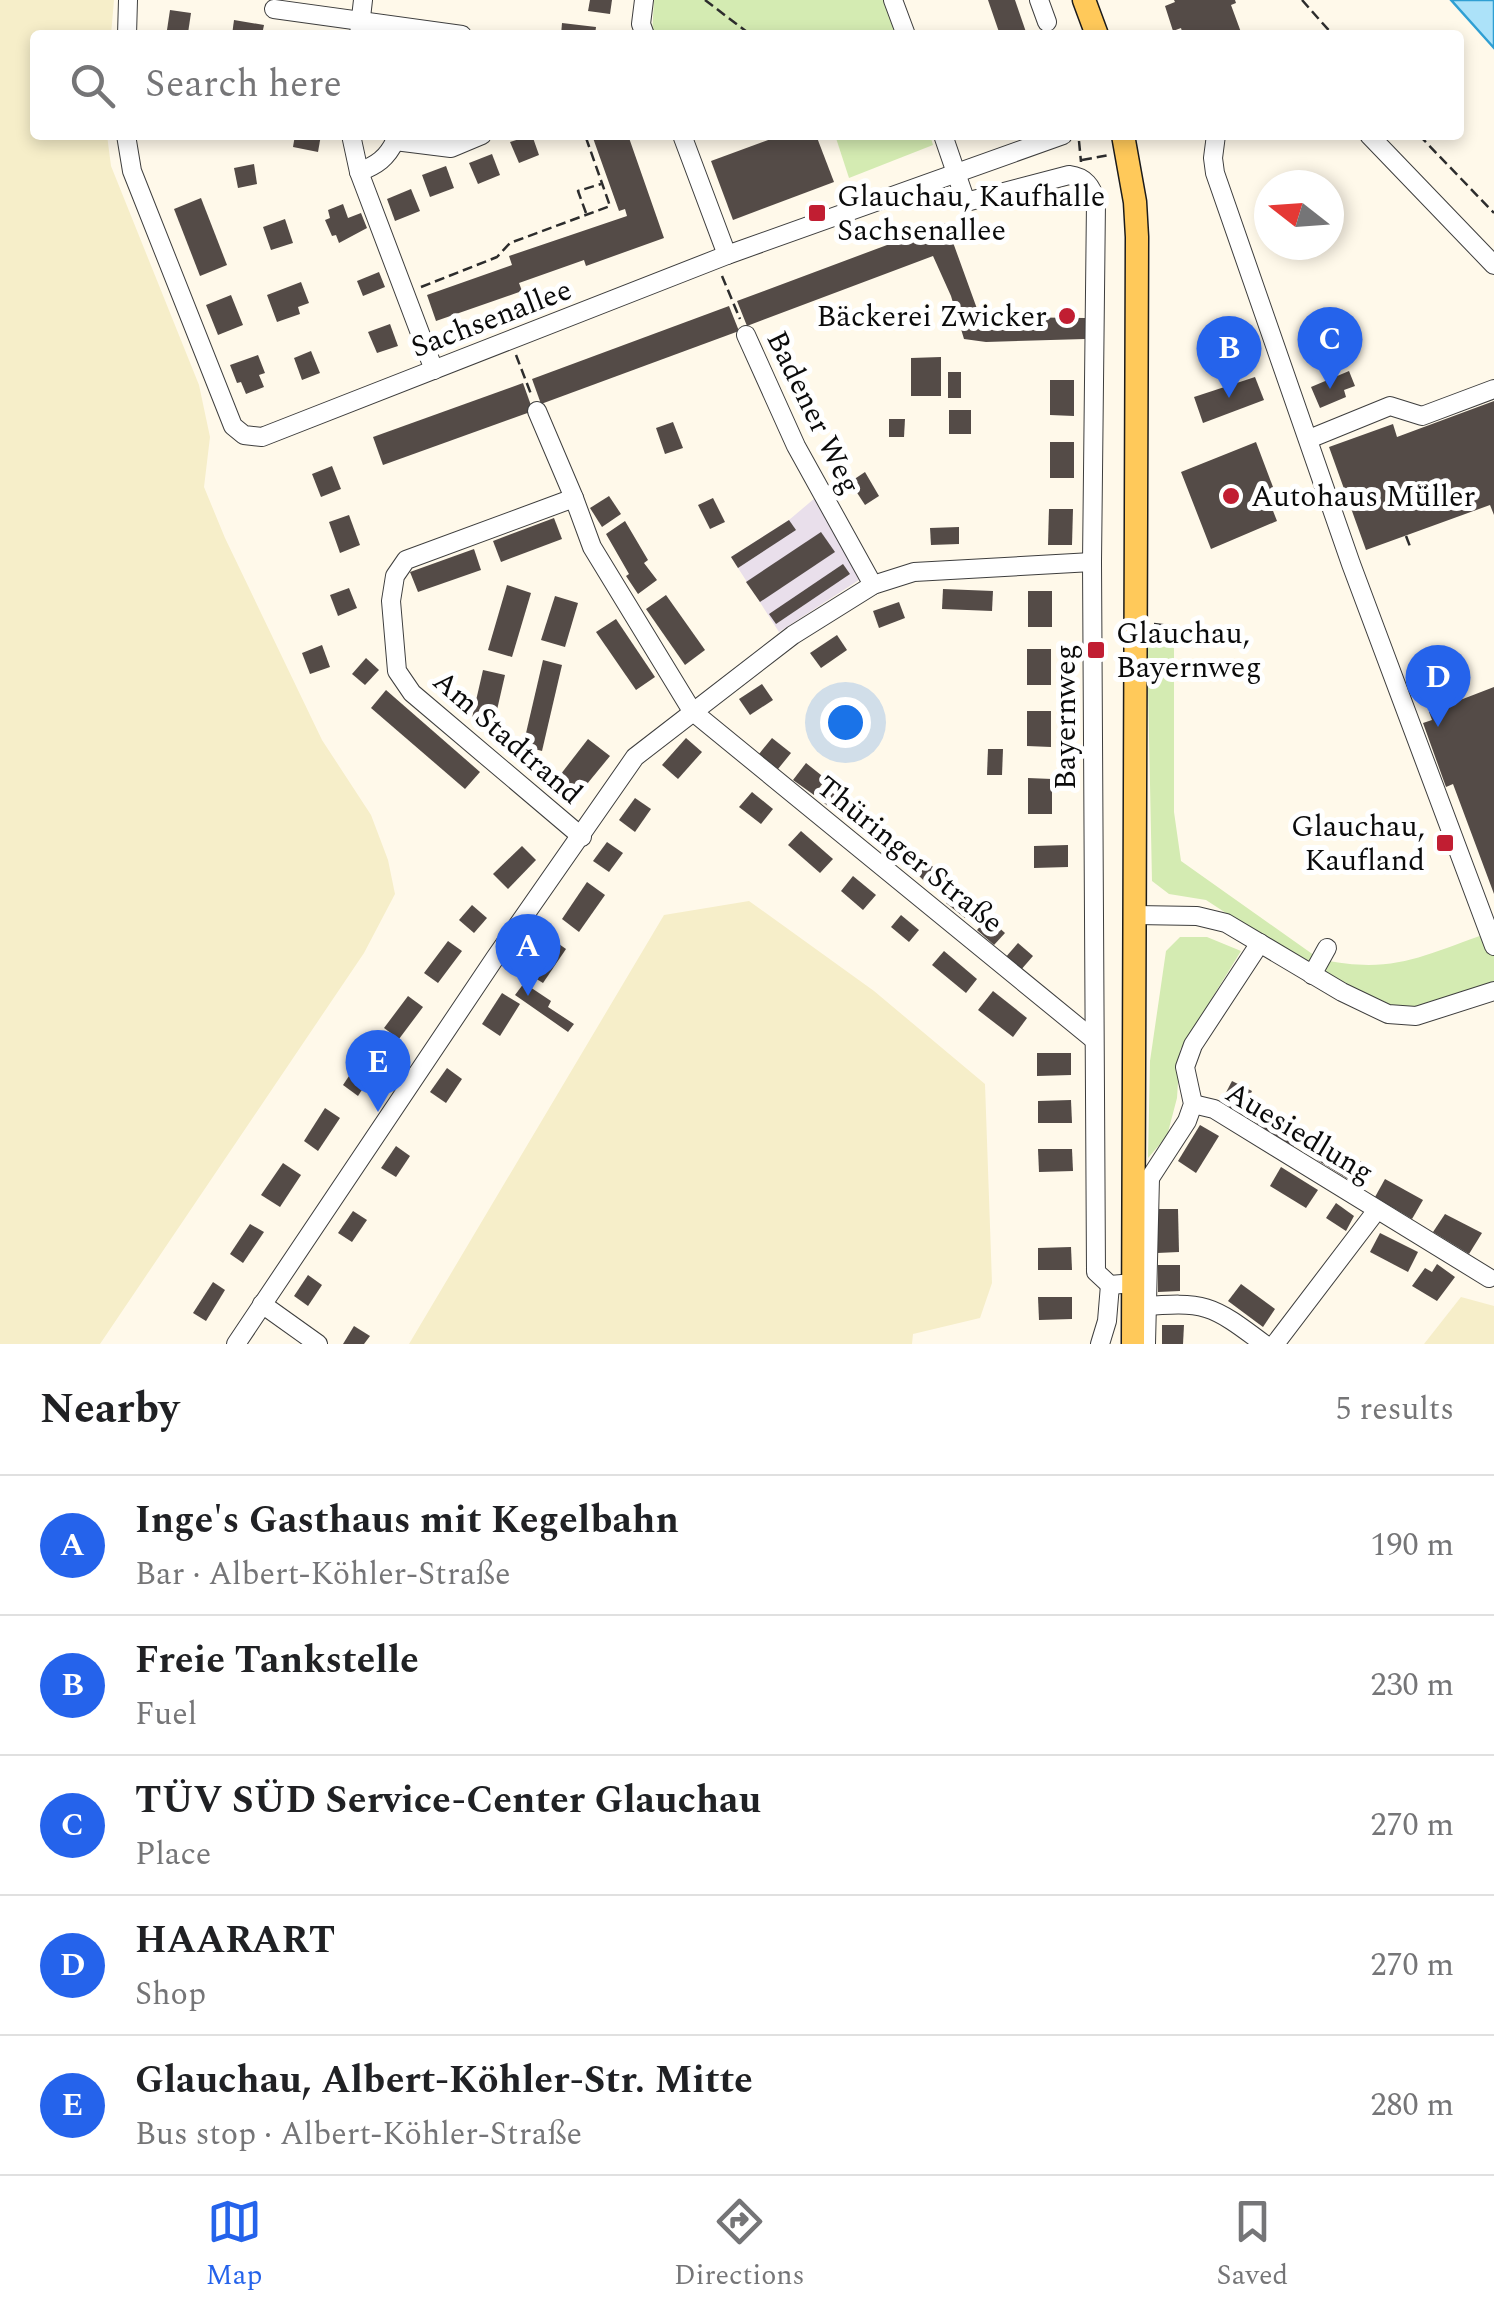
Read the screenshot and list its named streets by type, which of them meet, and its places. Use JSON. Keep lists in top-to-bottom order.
{
  "streets": {
    "street": [
      "Sachsenallee",
      "Badener Weg",
      "Bayernweg",
      "Am Stadtrand",
      "Thüringer Straße",
      "Auesiedlung"
    ]
  },
  "crossings": [
    ["Sachsenallee", "Badener Weg"],
    ["Bayernweg", "Thüringer Straße"]
  ],
  "places": {
    "transit": ["Glauchau, Kaufhalle Sachsenallee", "Glauchau, Bayernweg", "Glauchau, Kaufland"],
    "other": ["Bäckerei Zwicker", "Autohaus Müller"]
  },
  "north": "left",
  "page": {
    "search": "Search here",
    "pins": [
      "C",
      "B",
      "D",
      "A",
      "E"
    ],
    "heading": ["Nearby", "5 results"],
    "list": [
      {
        "mark": "A",
        "name": "Inge's Gasthaus mit Kegelbahn",
        "note": "Bar · Albert-Köhler-Straße",
        "value": "190 m"
      },
      {
        "mark": "B",
        "name": "Freie Tankstelle",
        "note": "Fuel",
        "value": "230 m"
      },
      {
        "mark": "C",
        "name": "TÜV SÜD Service-Center Glauchau",
        "note": "Place",
        "value": "270 m"
      },
      {
        "mark": "D",
        "name": "HAARART",
        "note": "Shop",
        "value": "270 m"
      },
      {
        "mark": "E",
        "name": "Glauchau, Albert-Köhler-Str. Mitte",
        "note": "Bus stop · Albert-Köhler-Straße",
        "value": "280 m"
      }
    ],
    "nav": ["Map", "Directions", "Saved"]
  }
}
